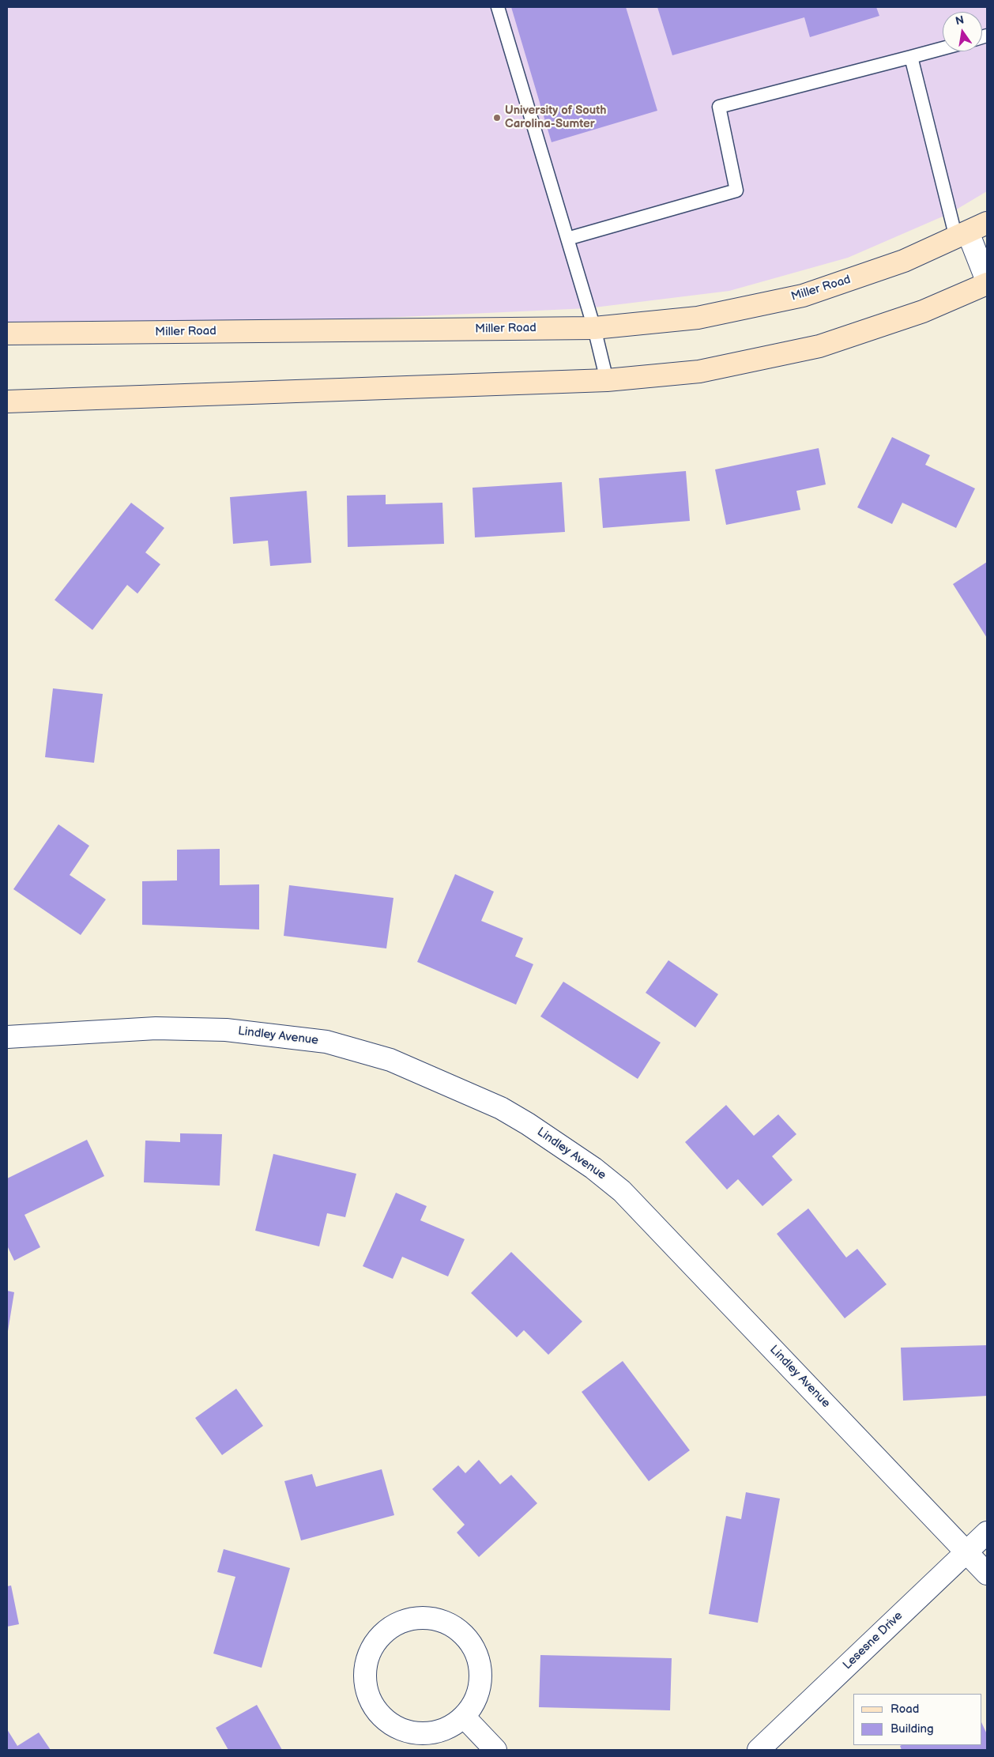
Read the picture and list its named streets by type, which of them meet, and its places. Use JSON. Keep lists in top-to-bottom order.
{
  "streets": {
    "street": ["Miller Road", "Lindley Avenue", "Lesesne Drive"]
  },
  "crossings": [
    ["Lindley Avenue", "Lesesne Drive"]
  ],
  "places": ["University of South Carolina-Sumter"],
  "legend": ["Road", "Building"],
  "north": "top"
}
